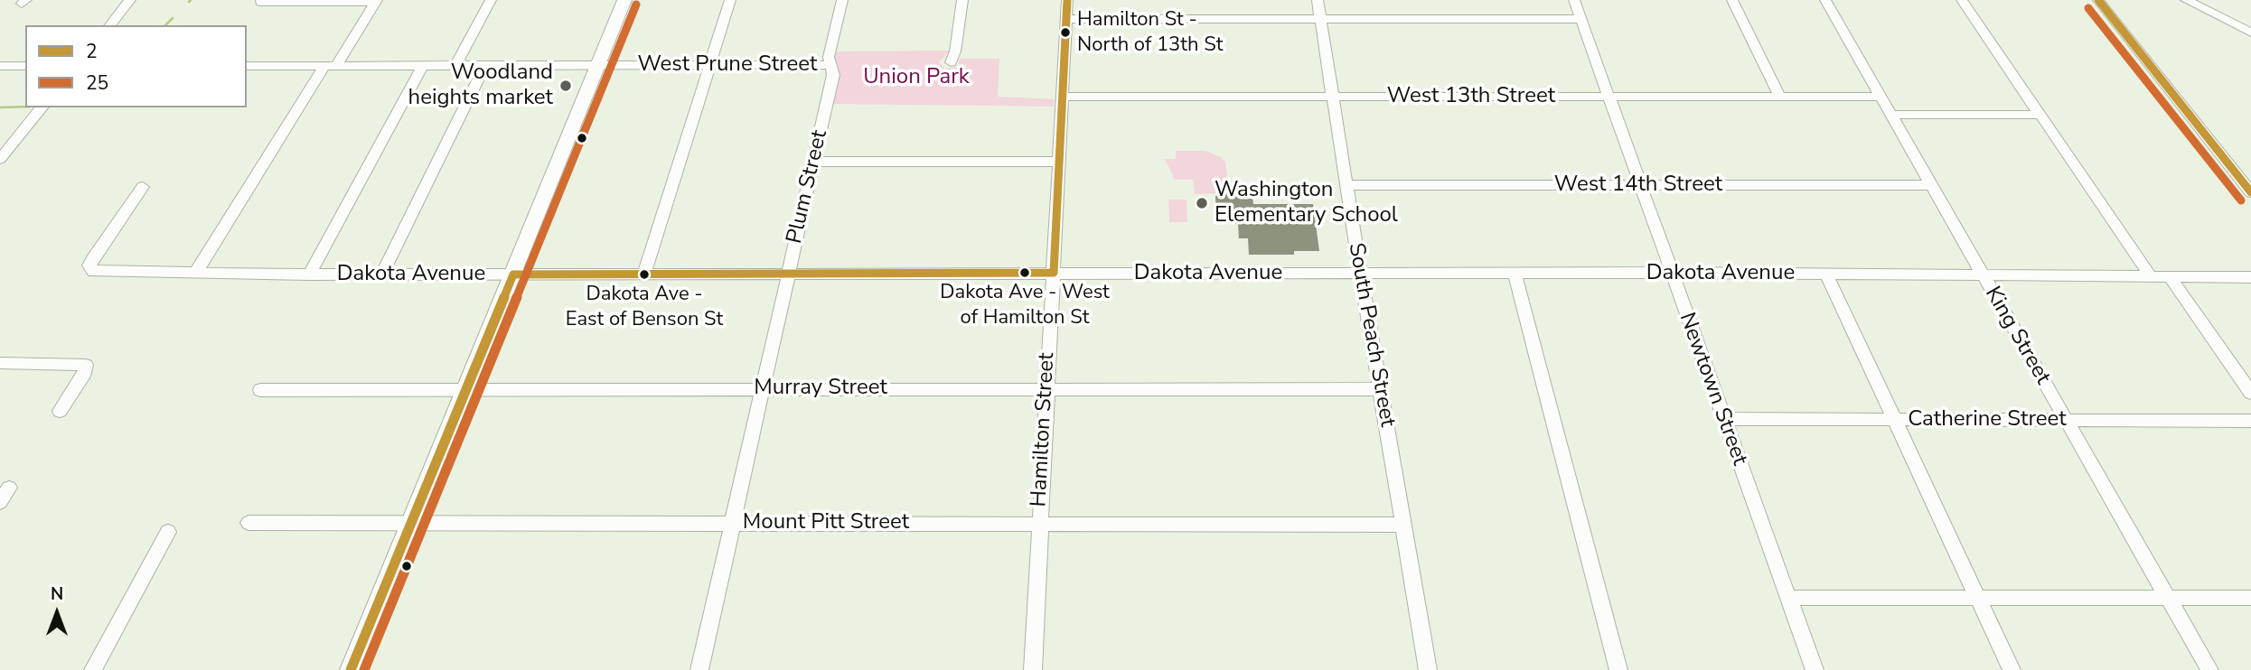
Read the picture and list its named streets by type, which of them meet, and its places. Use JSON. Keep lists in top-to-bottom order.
{
  "streets": {
    "street": [
      "West Prune Street",
      "West 13th Street",
      "West 14th Street",
      "Plum Street",
      "Dakota Avenue",
      "South Peach Street",
      "King Street",
      "Murray Street",
      "Newtown Street",
      "Catherine Street",
      "Hamilton Street",
      "Mount Pitt Street"
    ]
  },
  "crossings": [
    ["West Prune Street", "Plum Street"],
    ["West 13th Street", "South Peach Street"],
    ["West 13th Street", "King Street"],
    ["West 13th Street", "Newtown Street"],
    ["West 13th Street", "Hamilton Street"],
    ["West 14th Street", "South Peach Street"],
    ["West 14th Street", "King Street"],
    ["West 14th Street", "Newtown Street"],
    ["Plum Street", "Dakota Avenue"],
    ["Plum Street", "Murray Street"],
    ["Plum Street", "Mount Pitt Street"],
    ["Dakota Avenue", "South Peach Street"],
    ["Dakota Avenue", "King Street"],
    ["Dakota Avenue", "Newtown Street"],
    ["Dakota Avenue", "Hamilton Street"],
    ["South Peach Street", "Murray Street"],
    ["South Peach Street", "Mount Pitt Street"],
    ["King Street", "Catherine Street"],
    ["Murray Street", "Hamilton Street"],
    ["Newtown Street", "Catherine Street"],
    ["Hamilton Street", "Mount Pitt Street"]
  ],
  "parks": ["Union Park"],
  "places": [
    "Hamilton St - North of 13th St",
    "Woodland heights market",
    "Washington Elementary School",
    "Dakota Ave - West of Hamilton St",
    "Dakota Ave - East of Benson St"
  ],
  "lines": ["transit line 2", "transit line 25"],
  "legend": ["2", "25"],
  "north": "top"
}
